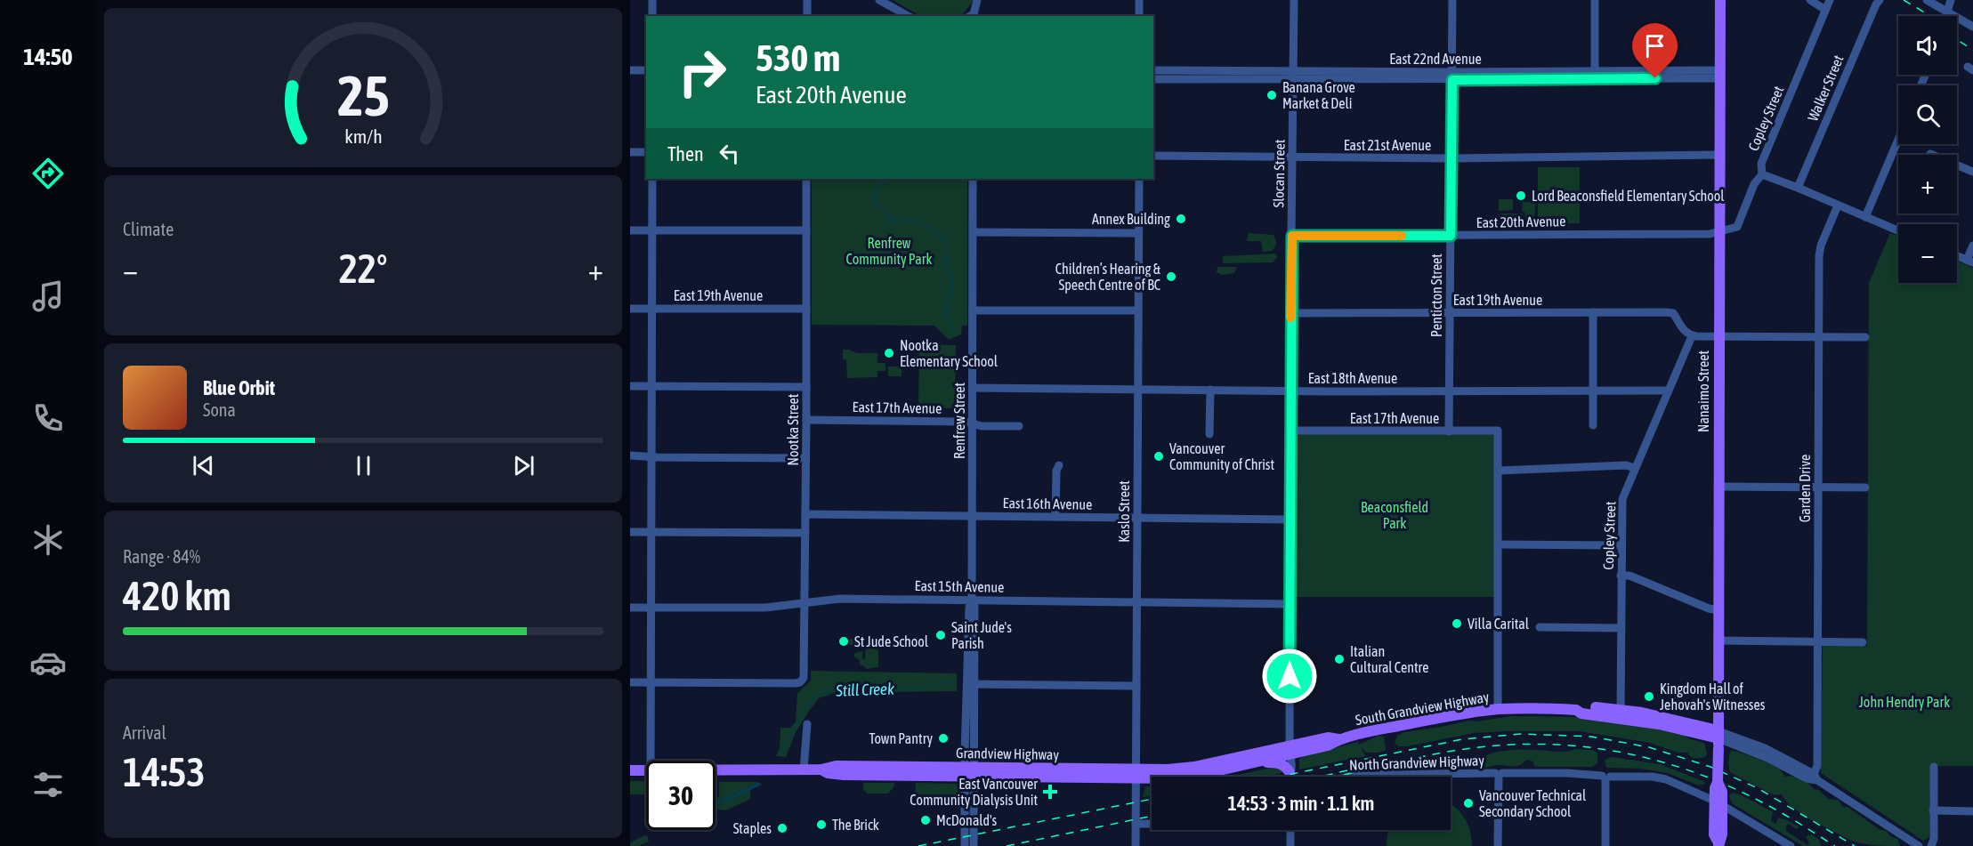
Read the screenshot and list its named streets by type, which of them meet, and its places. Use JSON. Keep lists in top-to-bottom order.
{
  "streets": {
    "main road": ["Nanaimo Street", "South Grandview Highway", "Grandview Highway"],
    "street": [
      "East 22nd Avenue",
      "Walker Street",
      "Copley Street",
      "East 21st Avenue",
      "Slocan Street",
      "East 20th Avenue",
      "East 19th Avenue",
      "Penticton Street",
      "East 18th Avenue",
      "East 17th Avenue",
      "Renfrew Street",
      "Nootka Street",
      "Garden Drive",
      "East 16th Avenue",
      "Kaslo Street",
      "East 15th Avenue",
      "North Grandview Highway"
    ]
  },
  "crossings": [
    ["East 22nd Avenue", "Slocan Street"],
    ["East 22nd Avenue", "Penticton Street"],
    ["East 22nd Avenue", "Nanaimo Street"],
    ["Copley Street", "East 20th Avenue"],
    ["Copley Street", "East 19th Avenue"],
    ["Copley Street", "East 18th Avenue"],
    ["Copley Street", "Nanaimo Street"],
    ["Copley Street", "South Grandview Highway"],
    ["East 21st Avenue", "Slocan Street"],
    ["East 21st Avenue", "Penticton Street"],
    ["East 21st Avenue", "Nanaimo Street"],
    ["Slocan Street", "East 20th Avenue"],
    ["Slocan Street", "East 19th Avenue"],
    ["Slocan Street", "East 18th Avenue"],
    ["Slocan Street", "East 17th Avenue"],
    ["Slocan Street", "East 16th Avenue"],
    ["Slocan Street", "East 15th Avenue"],
    ["Slocan Street", "South Grandview Highway"],
    ["East 20th Avenue", "Penticton Street"],
    ["East 20th Avenue", "Nanaimo Street"],
    ["East 19th Avenue", "Penticton Street"],
    ["East 19th Avenue", "Nootka Street"],
    ["Penticton Street", "East 18th Avenue"],
    ["Penticton Street", "East 17th Avenue"],
    ["East 18th Avenue", "Renfrew Street"],
    ["East 18th Avenue", "Kaslo Street"],
    ["Nanaimo Street", "South Grandview Highway"],
    ["Nanaimo Street", "North Grandview Highway"],
    ["East 17th Avenue", "Renfrew Street"],
    ["East 17th Avenue", "Nootka Street"],
    ["Renfrew Street", "East 16th Avenue"],
    ["Renfrew Street", "East 15th Avenue"],
    ["Renfrew Street", "Grandview Highway"],
    ["Nootka Street", "East 16th Avenue"],
    ["Nootka Street", "East 15th Avenue"],
    ["Garden Drive", "South Grandview Highway"],
    ["East 16th Avenue", "Kaslo Street"],
    ["Kaslo Street", "East 15th Avenue"],
    ["Kaslo Street", "Grandview Highway"],
    ["South Grandview Highway", "Grandview Highway"]
  ],
  "water": ["Still Creek"],
  "parks": ["Renfrew Community Park", "Beaconsfield Park", "John Hendry Park"],
  "places": {
    "other": [
      "Banana Grove Market & Deli",
      "Lord Beaconsfield Elementary School",
      "Annex Building",
      "Children’s Hearing & Speech Centre of BC",
      "Nootka Elementary School",
      "Vancouver Community of Christ",
      "Villa Carital",
      "Saint Jude's Parish",
      "St Jude School",
      "Italian Cultural Centre",
      "Kingdom Hall of Jehovah's Witnesses",
      "Town Pantry",
      "Vancouver Technical Secondary School",
      "McDonald's",
      "The Brick",
      "Staples"
    ],
    "health": ["East Vancouver Community Dialysis Unit"]
  },
  "page": {
    "tabs": "14:50",
    "map_buttons": ["+", "−"],
    "turn": ["530 m", "East 20th Avenue"],
    "then": "Then",
    "tile": [
      "Climate",
      ["Range · 84%", "420 km"],
      ["Arrival", "14:53"]
    ],
    "heat": ["−", "22°", "+"],
    "song": ["Blue Orbit", "Sona"],
    "limit": "30",
    "trip": "14:53 · 3 min · 1.1 km",
    "gauge": ["25", "km/h"]
  }
}
